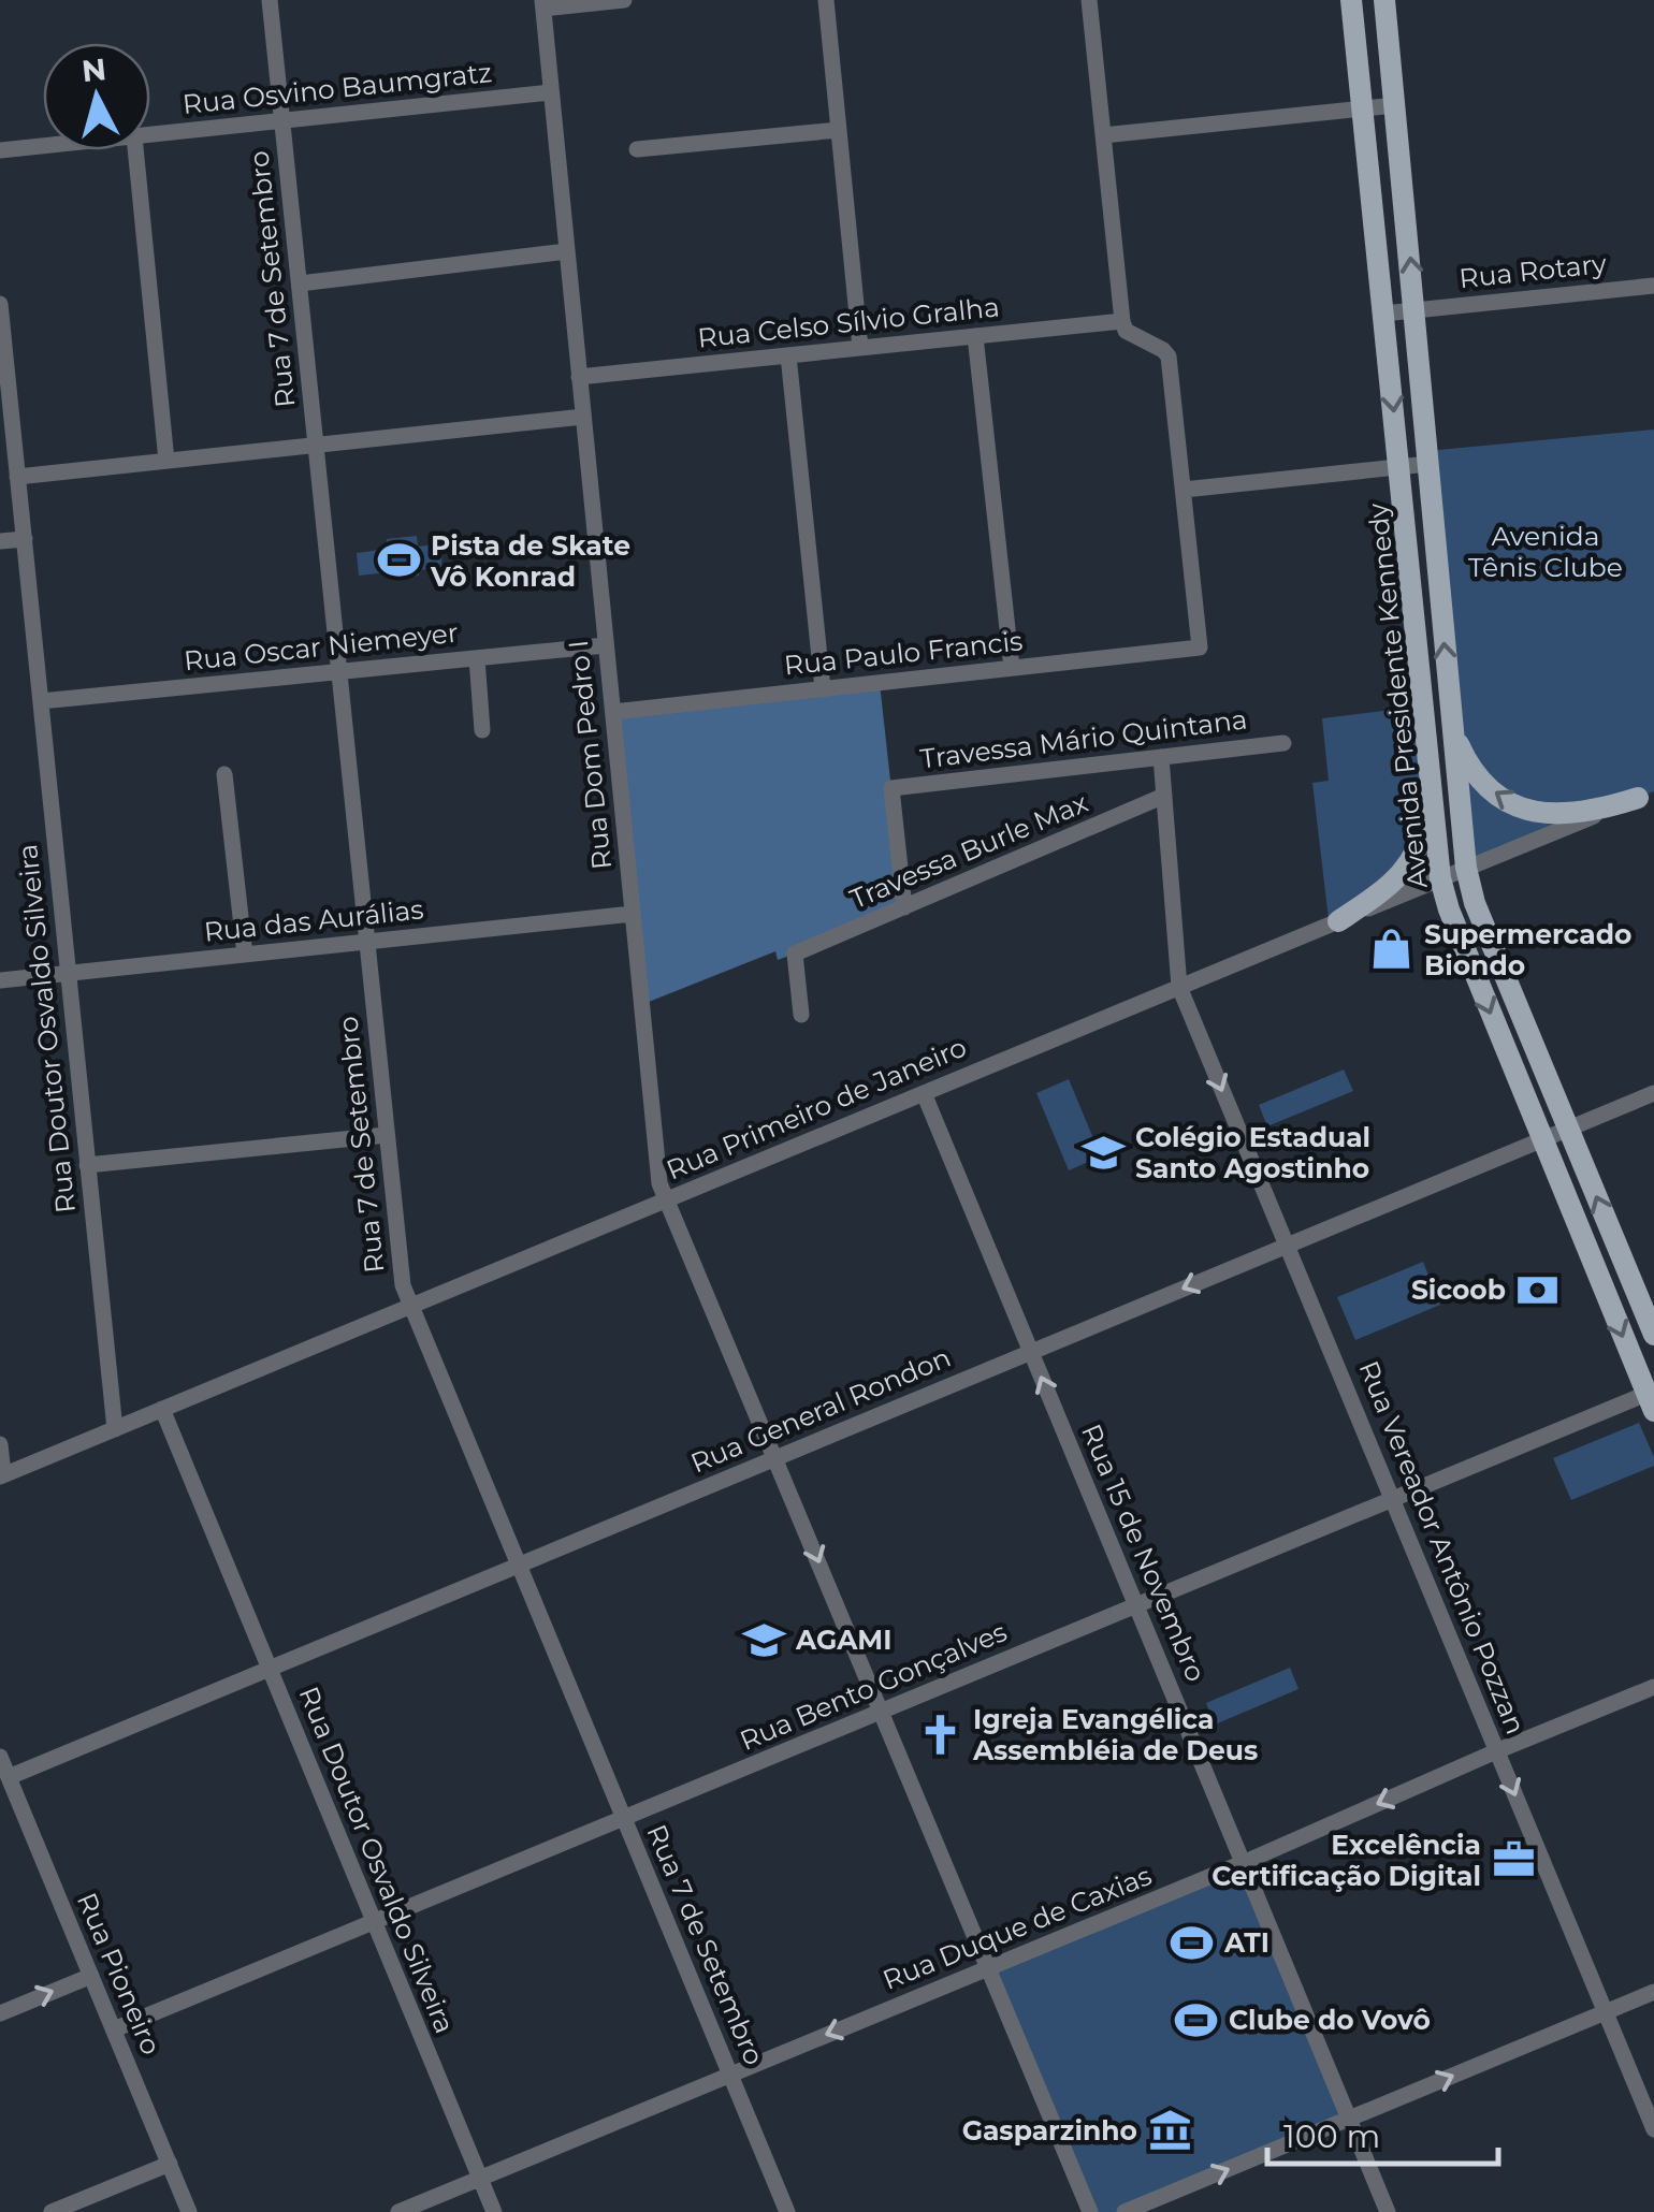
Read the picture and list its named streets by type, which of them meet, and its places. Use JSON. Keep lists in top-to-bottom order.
{
  "streets": {
    "main road": ["Avenida Presidente Kennedy"],
    "street": [
      "Rua Osvino Baumgratz",
      "Rua Rotary",
      "Rua 7 de Setembro",
      "Rua Celso Sílvio Gralha",
      "Rua Oscar Niemeyer",
      "Rua Paulo Francis",
      "Travessa Mário Quintana",
      "Rua Dom Pedro I",
      "Travessa Burle Max",
      "Rua das Aurálias",
      "Rua Doutor Osvaldo Silveira",
      "Rua Primeiro de Janeiro",
      "Rua General Rondon",
      "Rua Vereador Antônio Pozzan",
      "Rua 15 de Novembro",
      "Rua Bento Gonçalves",
      "Rua Duque de Caxias",
      "Rua Pioneiro"
    ]
  },
  "crossings": [
    ["Rua Osvino Baumgratz", "Rua 7 de Setembro"],
    ["Rua Osvino Baumgratz", "Rua Dom Pedro I"],
    ["Rua Rotary", "Avenida Presidente Kennedy"],
    ["Rua 7 de Setembro", "Rua Oscar Niemeyer"],
    ["Rua 7 de Setembro", "Rua das Aurálias"],
    ["Rua 7 de Setembro", "Rua Primeiro de Janeiro"],
    ["Rua 7 de Setembro", "Rua General Rondon"],
    ["Rua 7 de Setembro", "Rua Bento Gonçalves"],
    ["Rua 7 de Setembro", "Rua Duque de Caxias"],
    ["Rua Celso Sílvio Gralha", "Rua Dom Pedro I"],
    ["Rua Oscar Niemeyer", "Rua Dom Pedro I"],
    ["Rua Oscar Niemeyer", "Rua Doutor Osvaldo Silveira"],
    ["Rua Paulo Francis", "Rua Dom Pedro I"],
    ["Avenida Presidente Kennedy", "Rua Primeiro de Janeiro"],
    ["Avenida Presidente Kennedy", "Rua General Rondon"],
    ["Avenida Presidente Kennedy", "Rua Bento Gonçalves"],
    ["Travessa Mário Quintana", "Travessa Burle Max"],
    ["Travessa Mário Quintana", "Rua Vereador Antônio Pozzan"],
    ["Rua Dom Pedro I", "Rua das Aurálias"],
    ["Rua Dom Pedro I", "Rua Primeiro de Janeiro"],
    ["Rua Dom Pedro I", "Rua General Rondon"],
    ["Rua Dom Pedro I", "Rua Bento Gonçalves"],
    ["Rua Dom Pedro I", "Rua Duque de Caxias"],
    ["Travessa Burle Max", "Rua Vereador Antônio Pozzan"],
    ["Rua das Aurálias", "Rua Doutor Osvaldo Silveira"],
    ["Rua Doutor Osvaldo Silveira", "Rua Primeiro de Janeiro"],
    ["Rua Doutor Osvaldo Silveira", "Rua General Rondon"],
    ["Rua Doutor Osvaldo Silveira", "Rua Bento Gonçalves"],
    ["Rua Doutor Osvaldo Silveira", "Rua Duque de Caxias"],
    ["Rua Primeiro de Janeiro", "Rua Vereador Antônio Pozzan"],
    ["Rua Primeiro de Janeiro", "Rua 15 de Novembro"],
    ["Rua General Rondon", "Rua Vereador Antônio Pozzan"],
    ["Rua General Rondon", "Rua 15 de Novembro"],
    ["Rua General Rondon", "Rua Pioneiro"],
    ["Rua Vereador Antônio Pozzan", "Rua Bento Gonçalves"],
    ["Rua Vereador Antônio Pozzan", "Rua Duque de Caxias"],
    ["Rua 15 de Novembro", "Rua Bento Gonçalves"],
    ["Rua 15 de Novembro", "Rua Duque de Caxias"],
    ["Rua Bento Gonçalves", "Rua Pioneiro"]
  ],
  "one_way": ["Rua Vereador Antônio Pozzan", "Rua Duque de Caxias"],
  "parks": ["Avenida Tênis Clube"],
  "places": {
    "sports": ["Pista de Skate Vô Konrad", "ATI", "Clube do Vovô"],
    "shop": ["Supermercado Biondo"],
    "school or university": ["Colégio Estadual Santo Agostinho", "AGAMI"],
    "bank": ["Sicoob"],
    "church": ["Igreja Evangélica Assembléia de Deus"],
    "office": ["Excelência Certificação Digital"],
    "museum": ["Gasparzinho"]
  },
  "scale_bar": "100 m",
  "north": "top"
}
